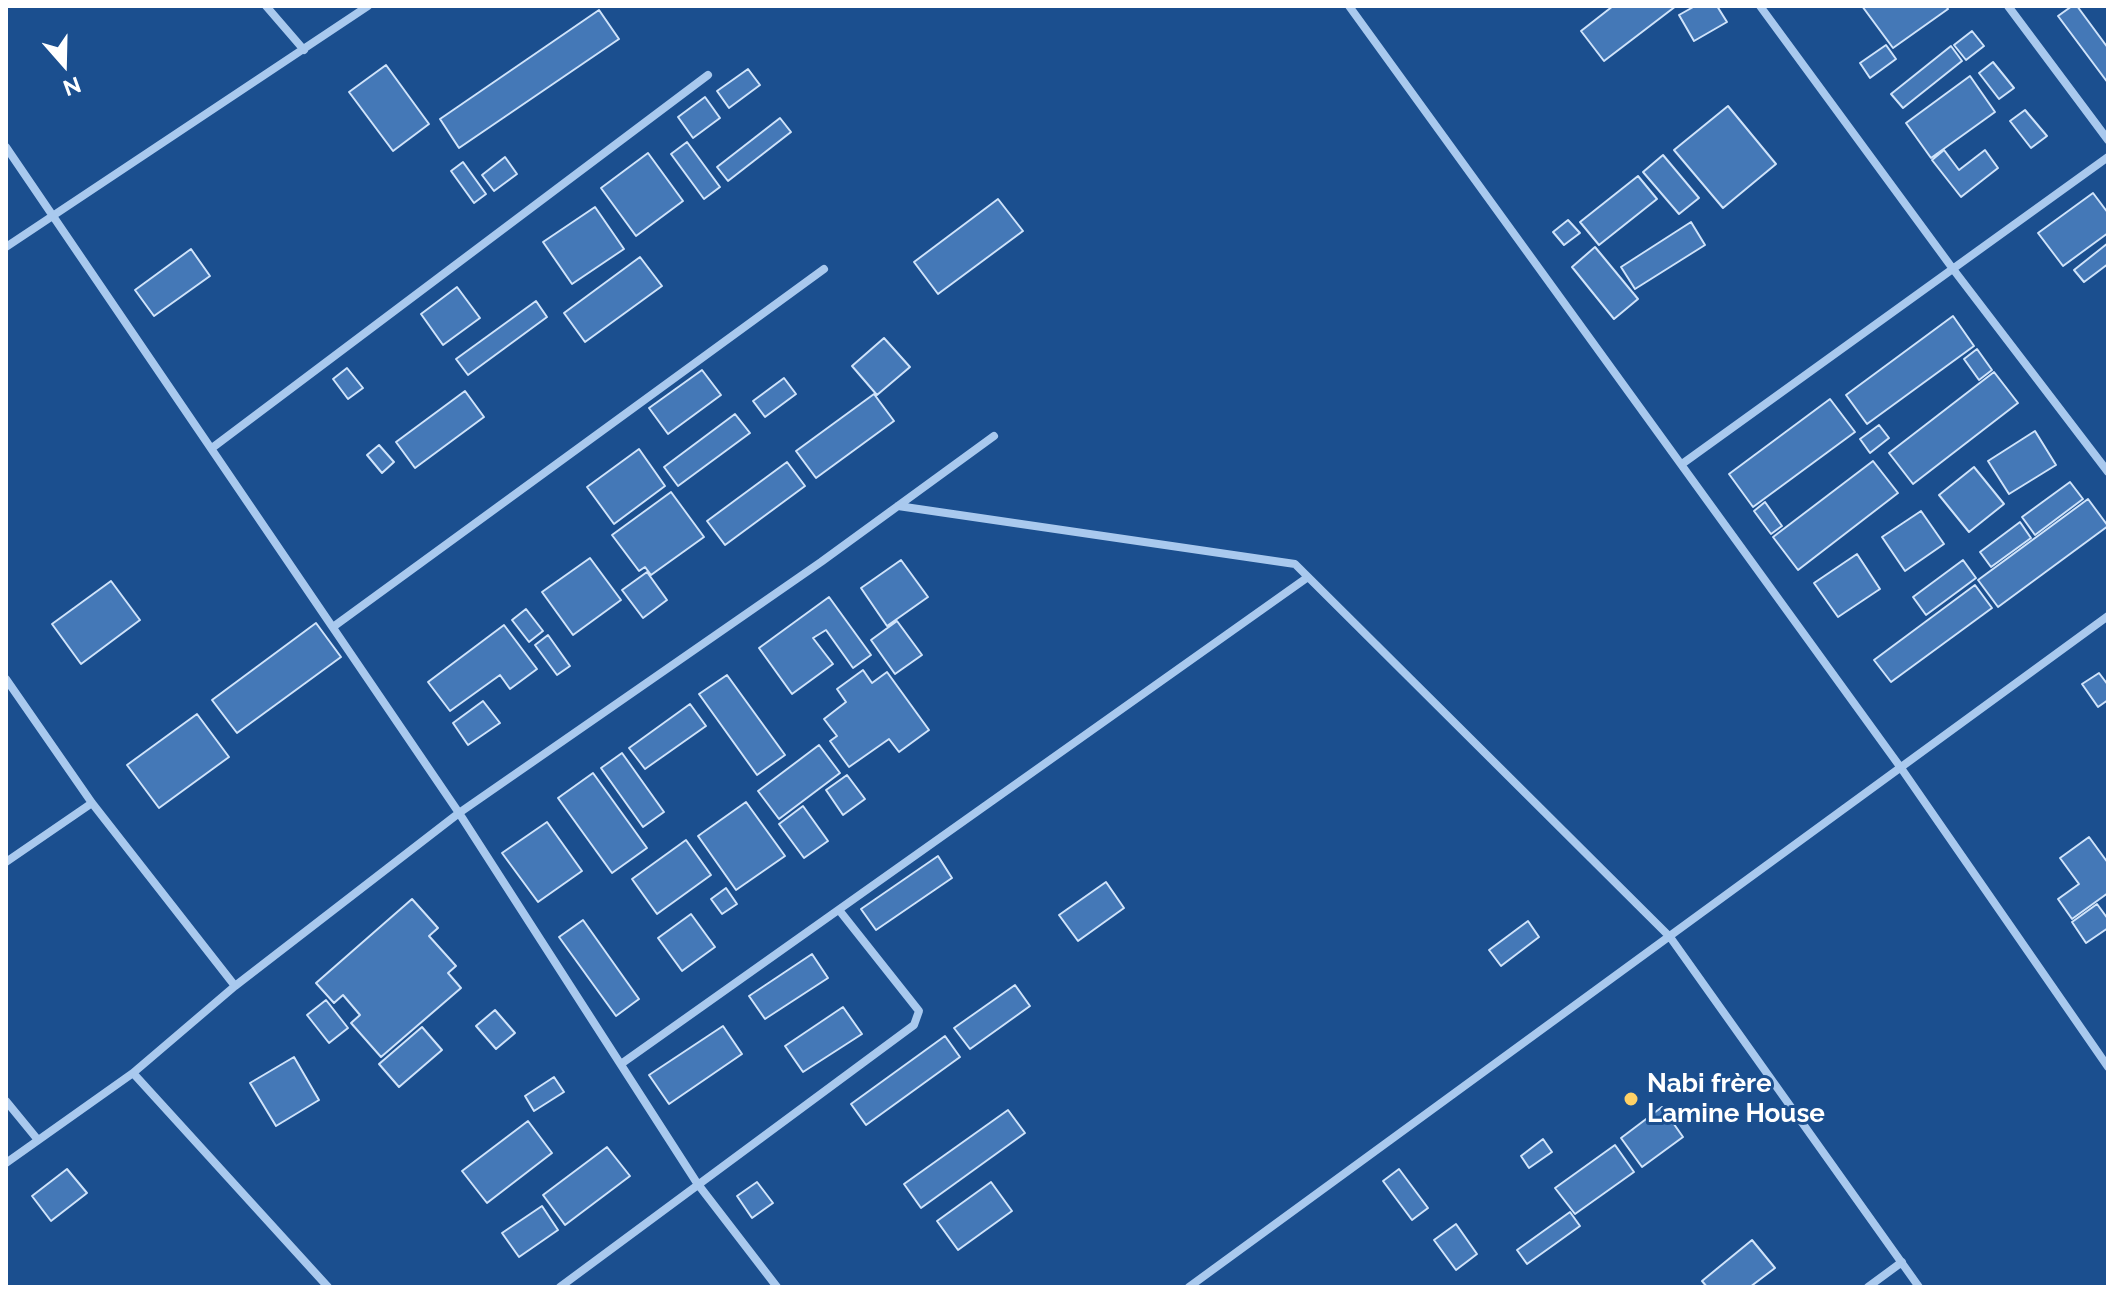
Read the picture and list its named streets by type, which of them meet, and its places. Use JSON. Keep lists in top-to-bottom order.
{
  "places": ["Nabi frère Lamine House"],
  "north": "bottom"
}
